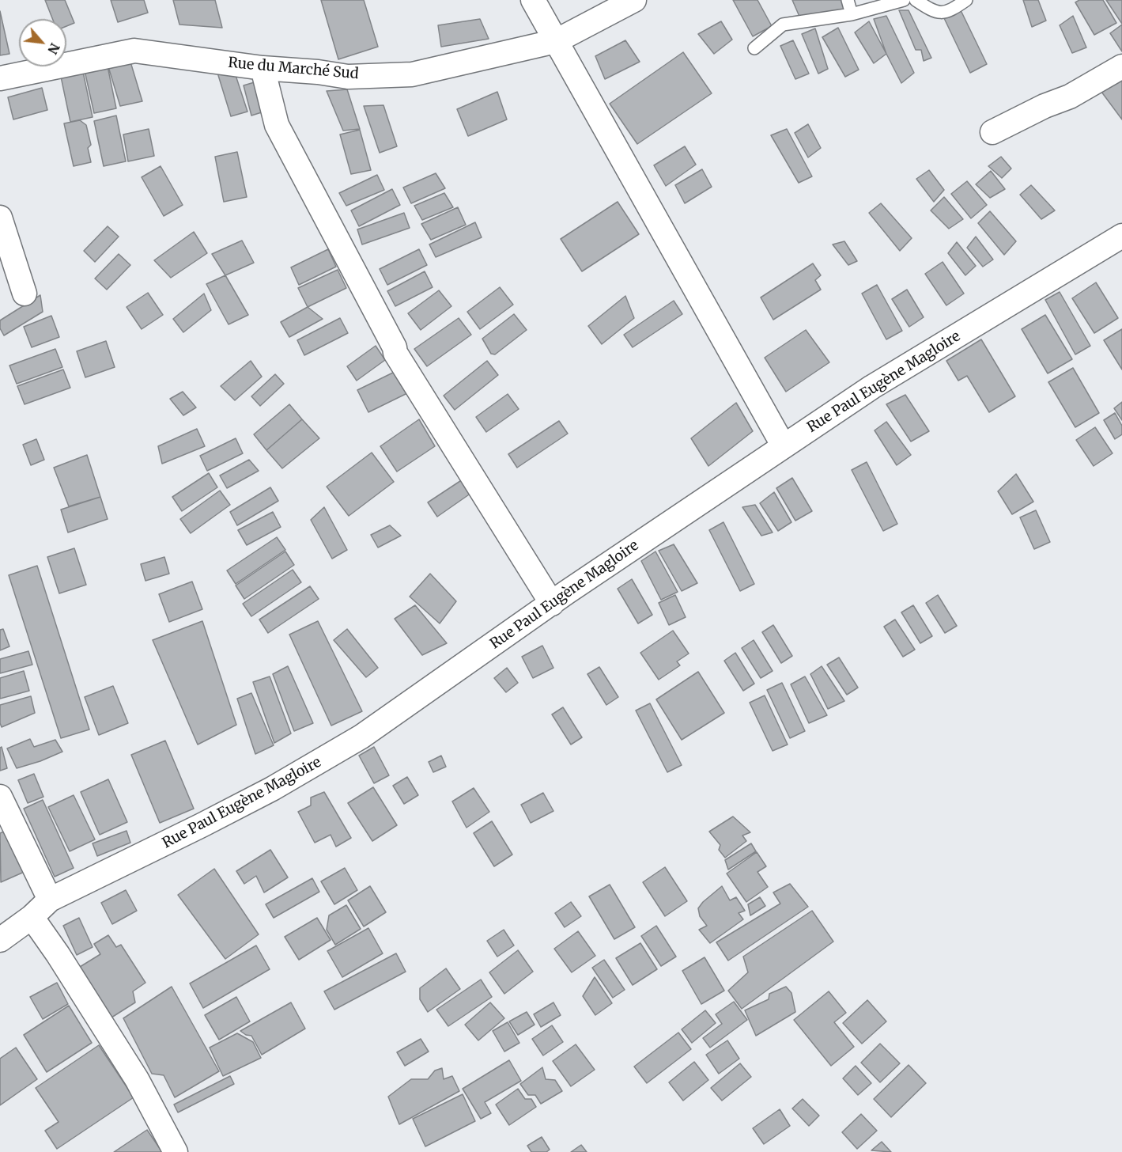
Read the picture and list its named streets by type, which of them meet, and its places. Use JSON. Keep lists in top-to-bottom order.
{
  "streets": {
    "street": ["Rue du Marché Sud", "Rue Paul Eugène Magloire"]
  },
  "north": "bottom right"
}
